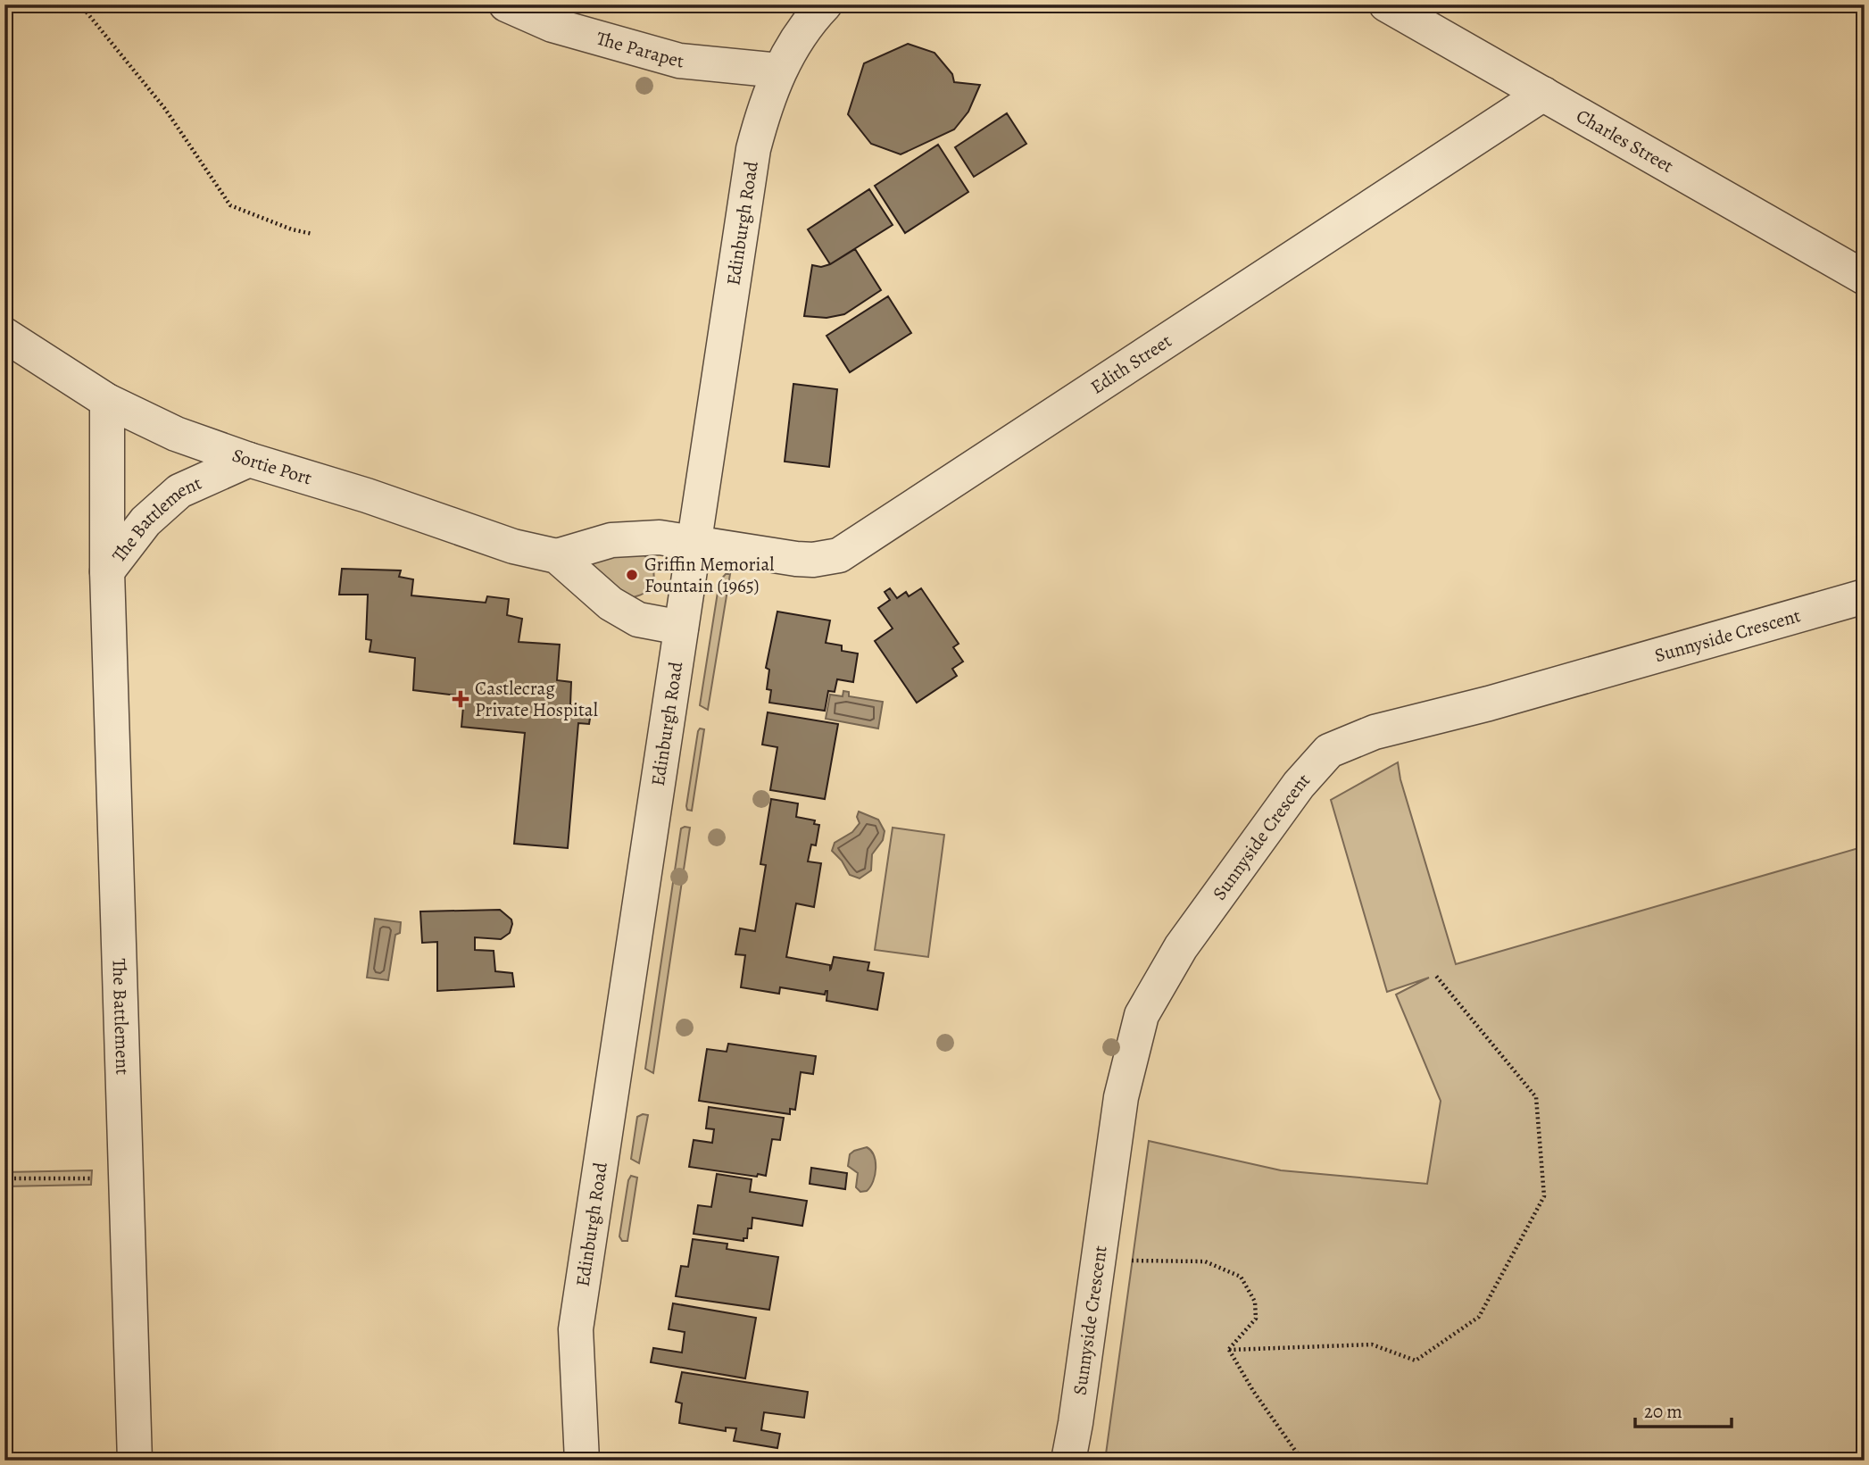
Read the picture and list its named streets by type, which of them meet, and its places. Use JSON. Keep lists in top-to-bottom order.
{
  "streets": {
    "street": [
      "The Parapet",
      "Charles Street",
      "Edinburgh Road",
      "Edith Street",
      "Sortie Port",
      "The Battlement",
      "Sunnyside Crescent"
    ]
  },
  "crossings": [
    ["The Parapet", "Edinburgh Road"],
    ["Charles Street", "Edith Street"],
    ["Edinburgh Road", "Edith Street"],
    ["Edinburgh Road", "Sortie Port"],
    ["Edith Street", "Sortie Port"],
    ["Sortie Port", "The Battlement"]
  ],
  "places": {
    "other": ["Griffin Memorial Fountain (1965)"],
    "health": ["Castlecrag Private Hospital"]
  },
  "scale_bar": "20 m"
}
